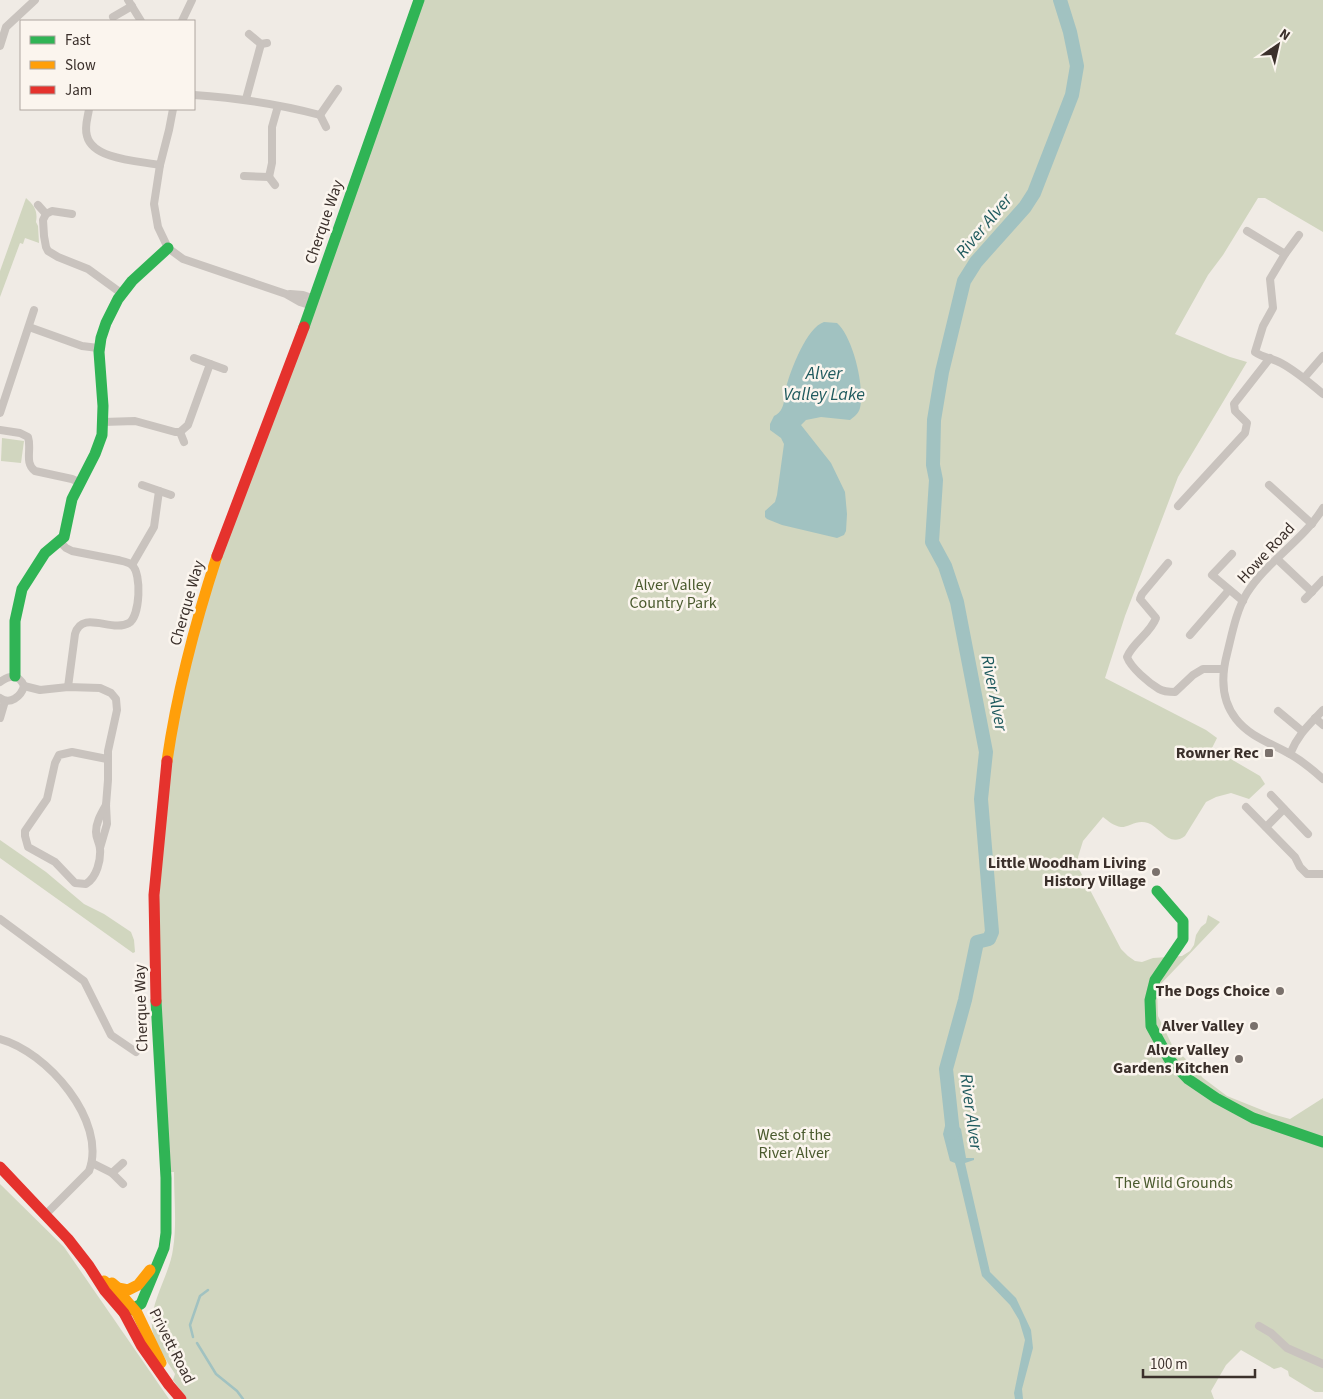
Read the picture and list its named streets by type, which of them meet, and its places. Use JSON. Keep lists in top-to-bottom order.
{
  "streets": {
    "street": ["Cherque Way", "Howe Road", "Privett Road"]
  },
  "crossings": [
    ["Cherque Way", "Privett Road"]
  ],
  "water": ["River Alver", "Alver Valley Lake"],
  "parks": ["Alver Valley Country Park", "West of the River Alver", "The Wild Grounds"],
  "places": {
    "transit": ["Rowner Rec"],
    "other": [
      "Little Woodham Living History Village",
      "The Dogs Choice",
      "Alver Valley",
      "Alver Valley Gardens Kitchen"
    ]
  },
  "legend": ["Fast", "Slow", "Jam"],
  "scale_bar": "100 m",
  "north": "top right"
}
